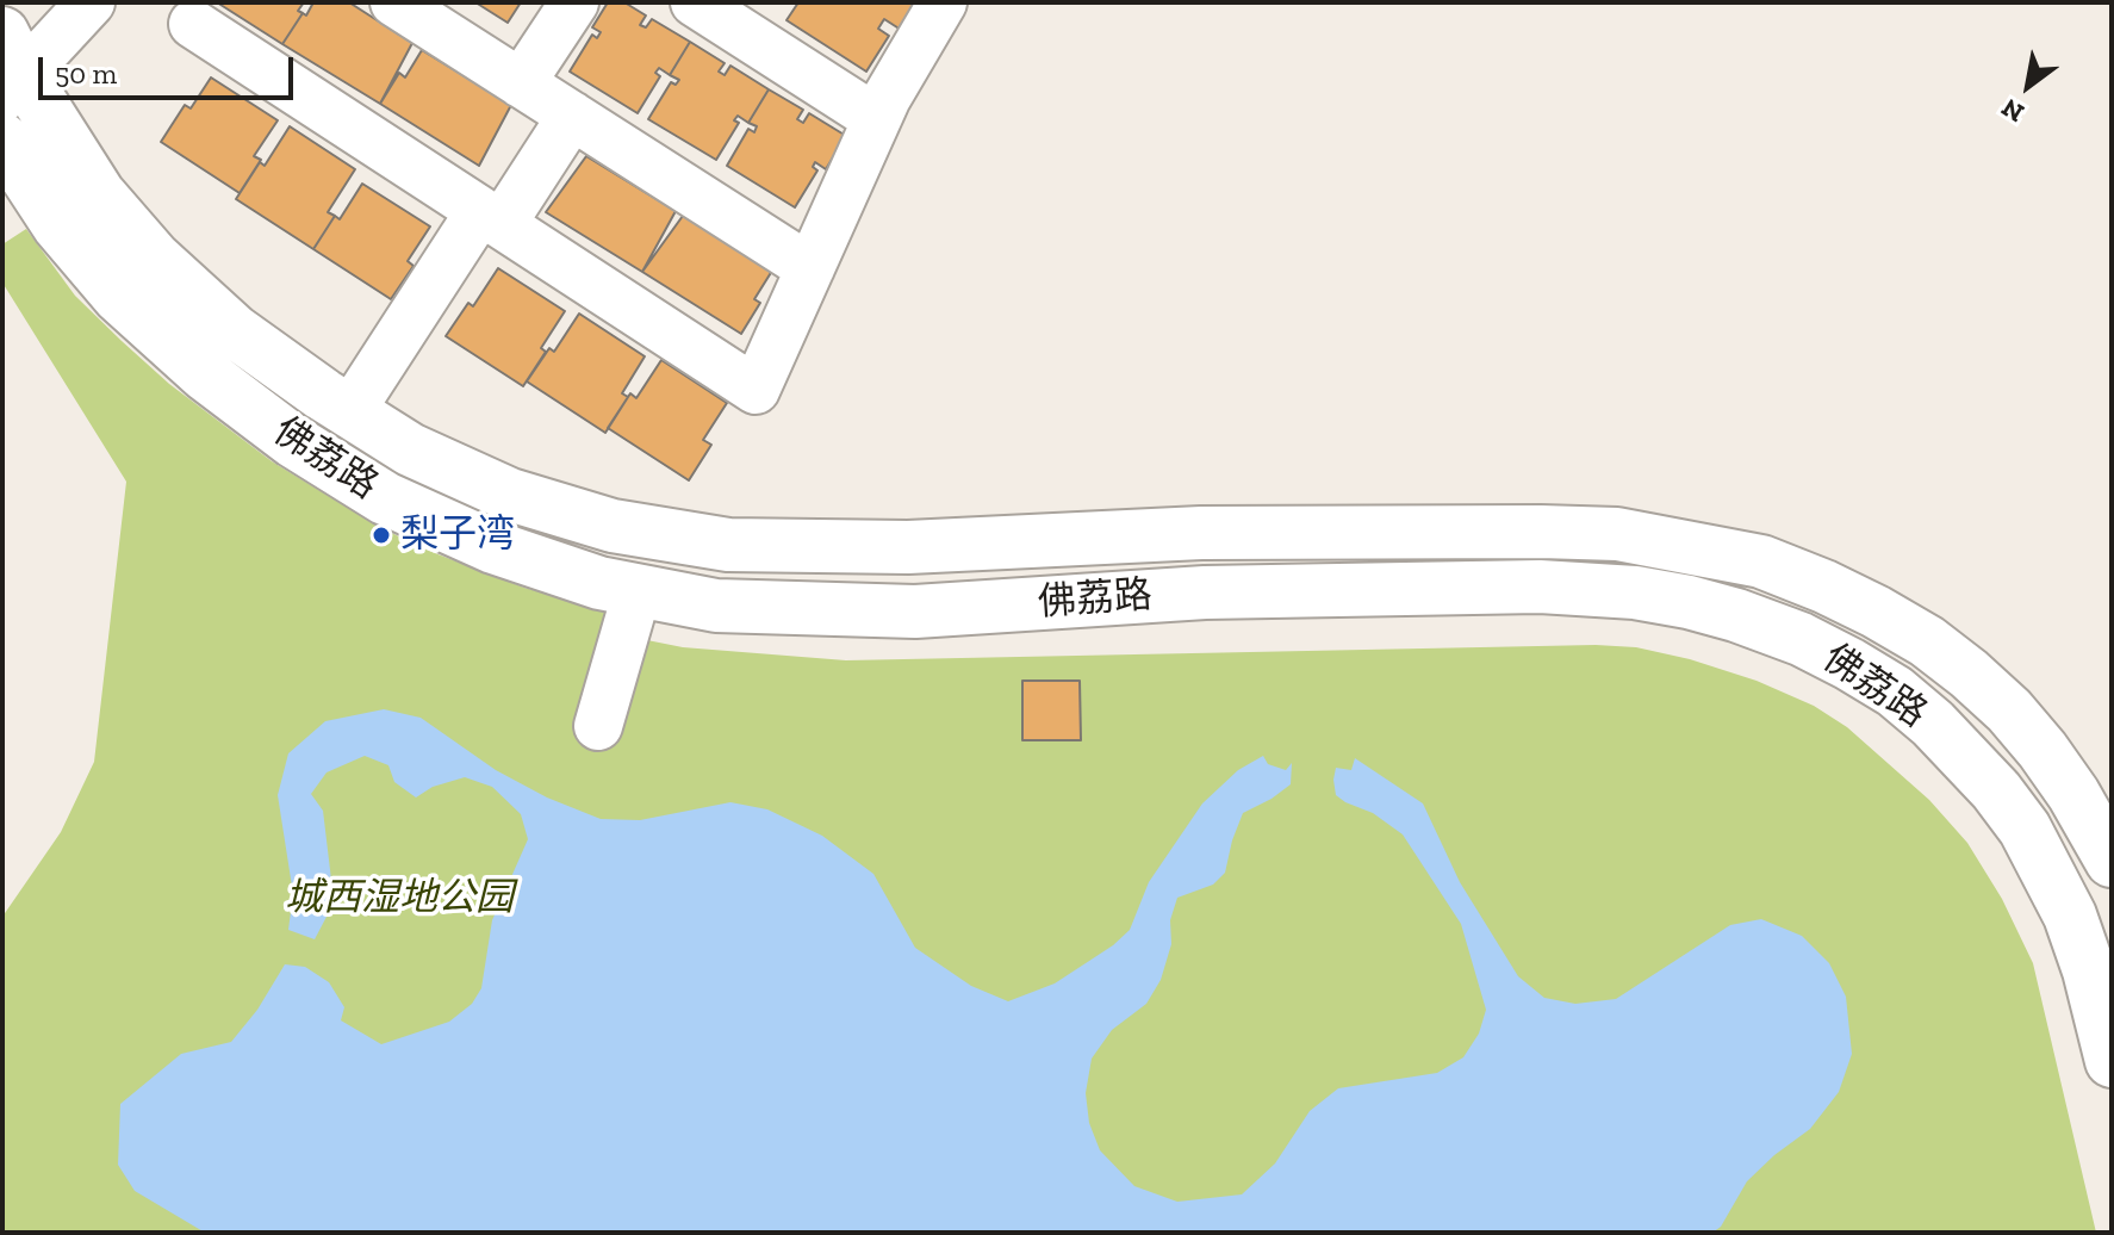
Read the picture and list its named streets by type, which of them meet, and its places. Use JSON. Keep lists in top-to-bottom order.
{
  "streets": {
    "main road": ["佛荔路"]
  },
  "parks": ["城西湿地公园"],
  "places": ["梨子湾"],
  "scale_bar": "50 m",
  "north": "bottom left"
}
